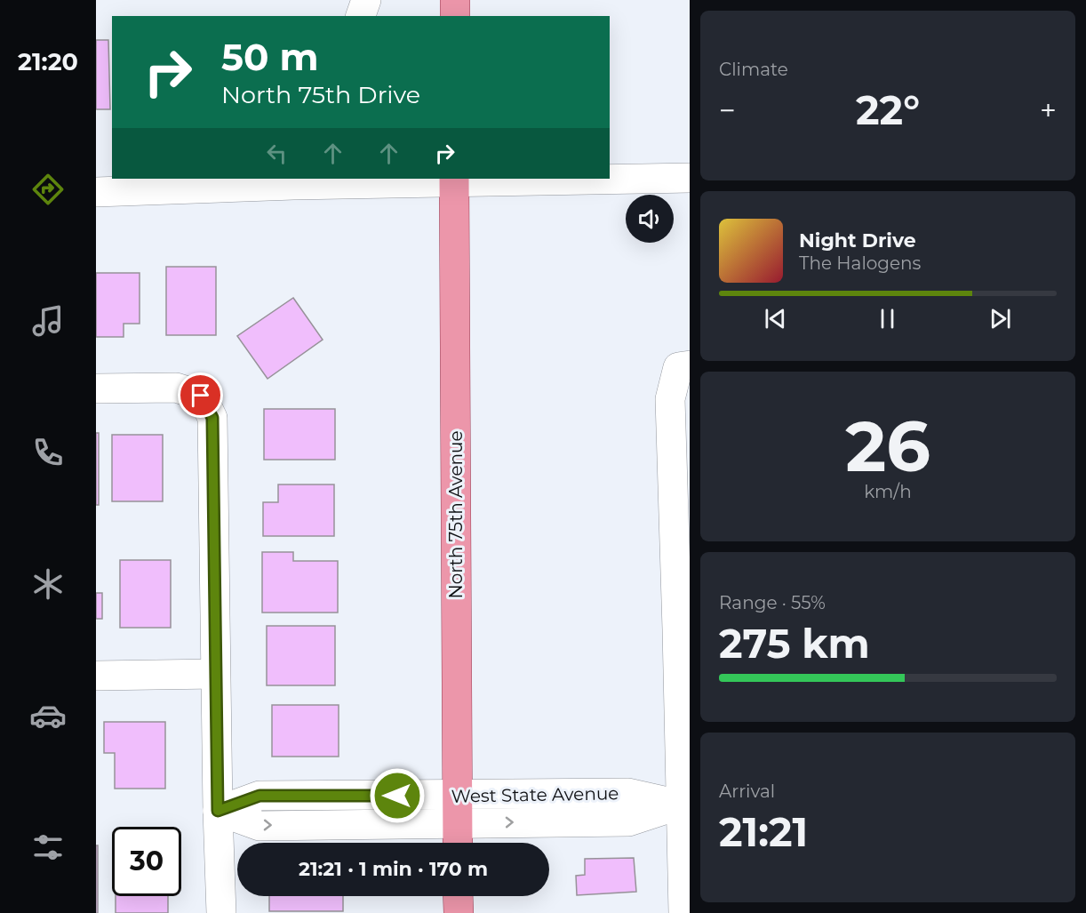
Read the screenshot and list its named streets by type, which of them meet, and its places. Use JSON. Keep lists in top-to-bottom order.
{
  "streets": {
    "main road": ["North 75th Avenue"],
    "street": ["West State Avenue"]
  },
  "crossings": [
    ["North 75th Avenue", "West State Avenue"]
  ],
  "page": {
    "tabs": "21:20",
    "tile": [
      "Climate",
      ["26", "km/h"],
      ["Range · 55%", "275 km"],
      ["Arrival", "21:21"]
    ],
    "turn": ["50 m", "North 75th Drive"],
    "heat": ["−", "22°", "+"],
    "song": ["Night Drive", "The Halogens"],
    "limit": "30",
    "trip": "21:21 · 1 min · 170 m"
  }
}
